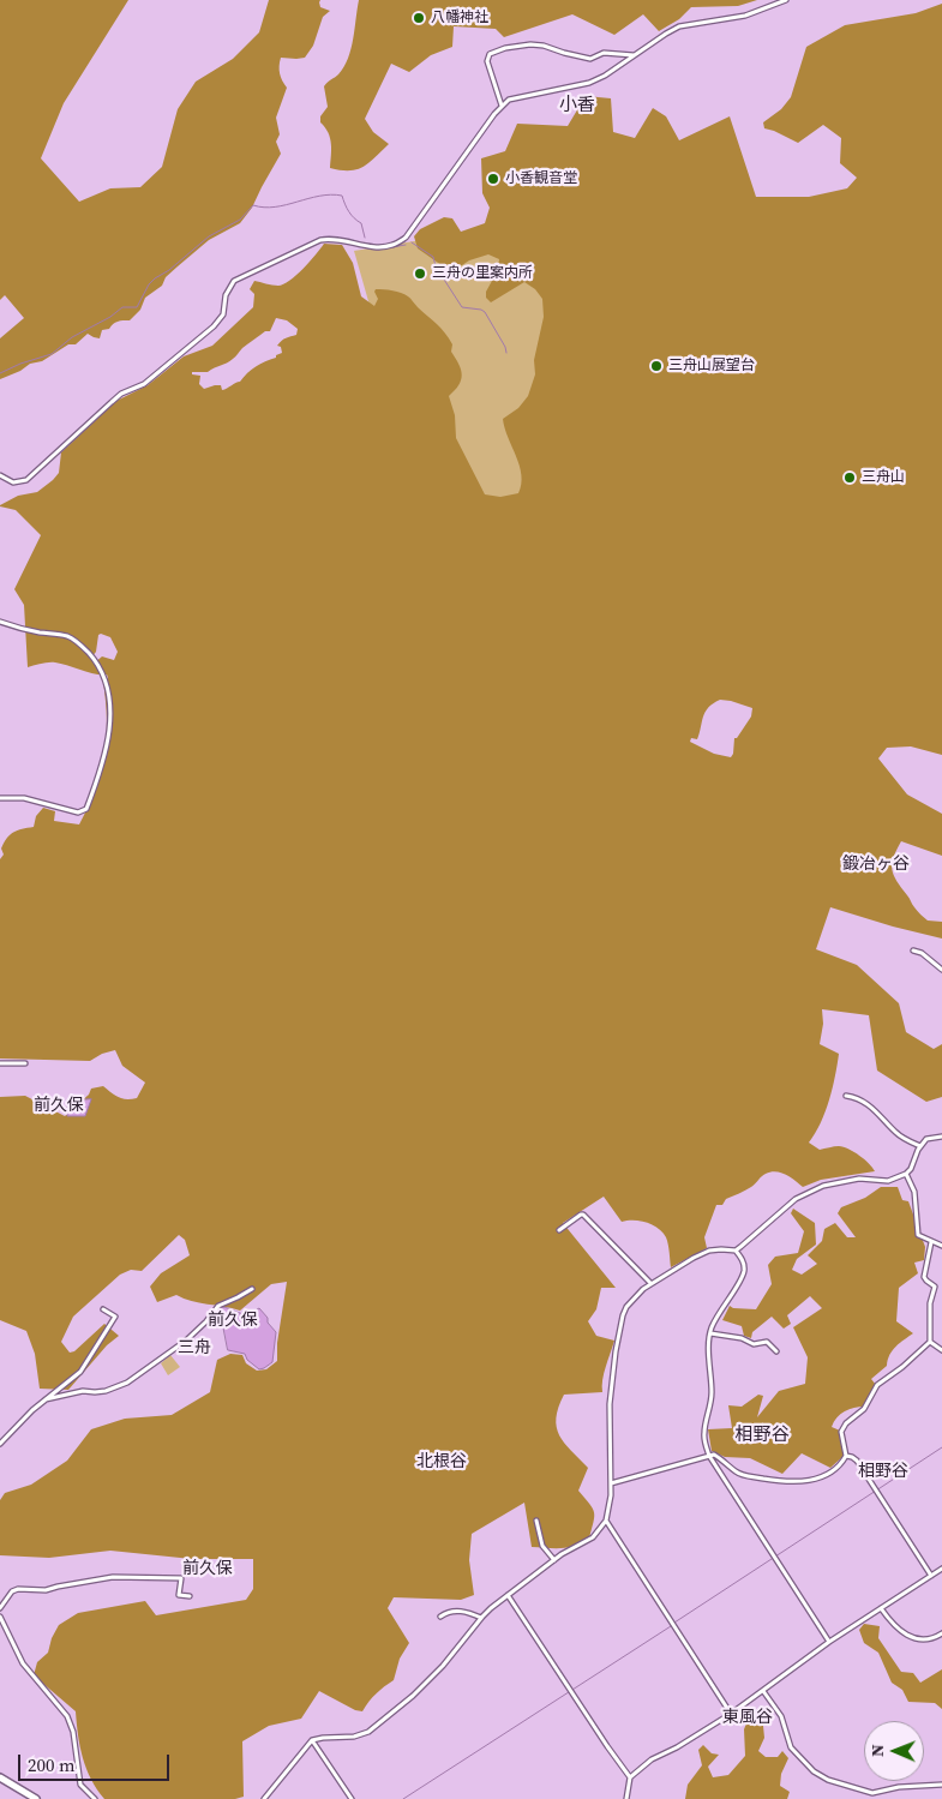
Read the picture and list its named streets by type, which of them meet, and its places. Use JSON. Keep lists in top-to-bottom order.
{
  "districts": [
    "小香",
    "鍛冶ヶ谷",
    "前久保",
    "前久保",
    "三舟",
    "相野谷",
    "北根谷",
    "相野谷",
    "前久保",
    "東風谷"
  ],
  "places": [
    "八幡神社",
    "小香観音堂",
    "三舟の里案内所",
    "三舟山展望台",
    "三舟山"
  ],
  "scale_bar": "200 m",
  "north": "left"
}
